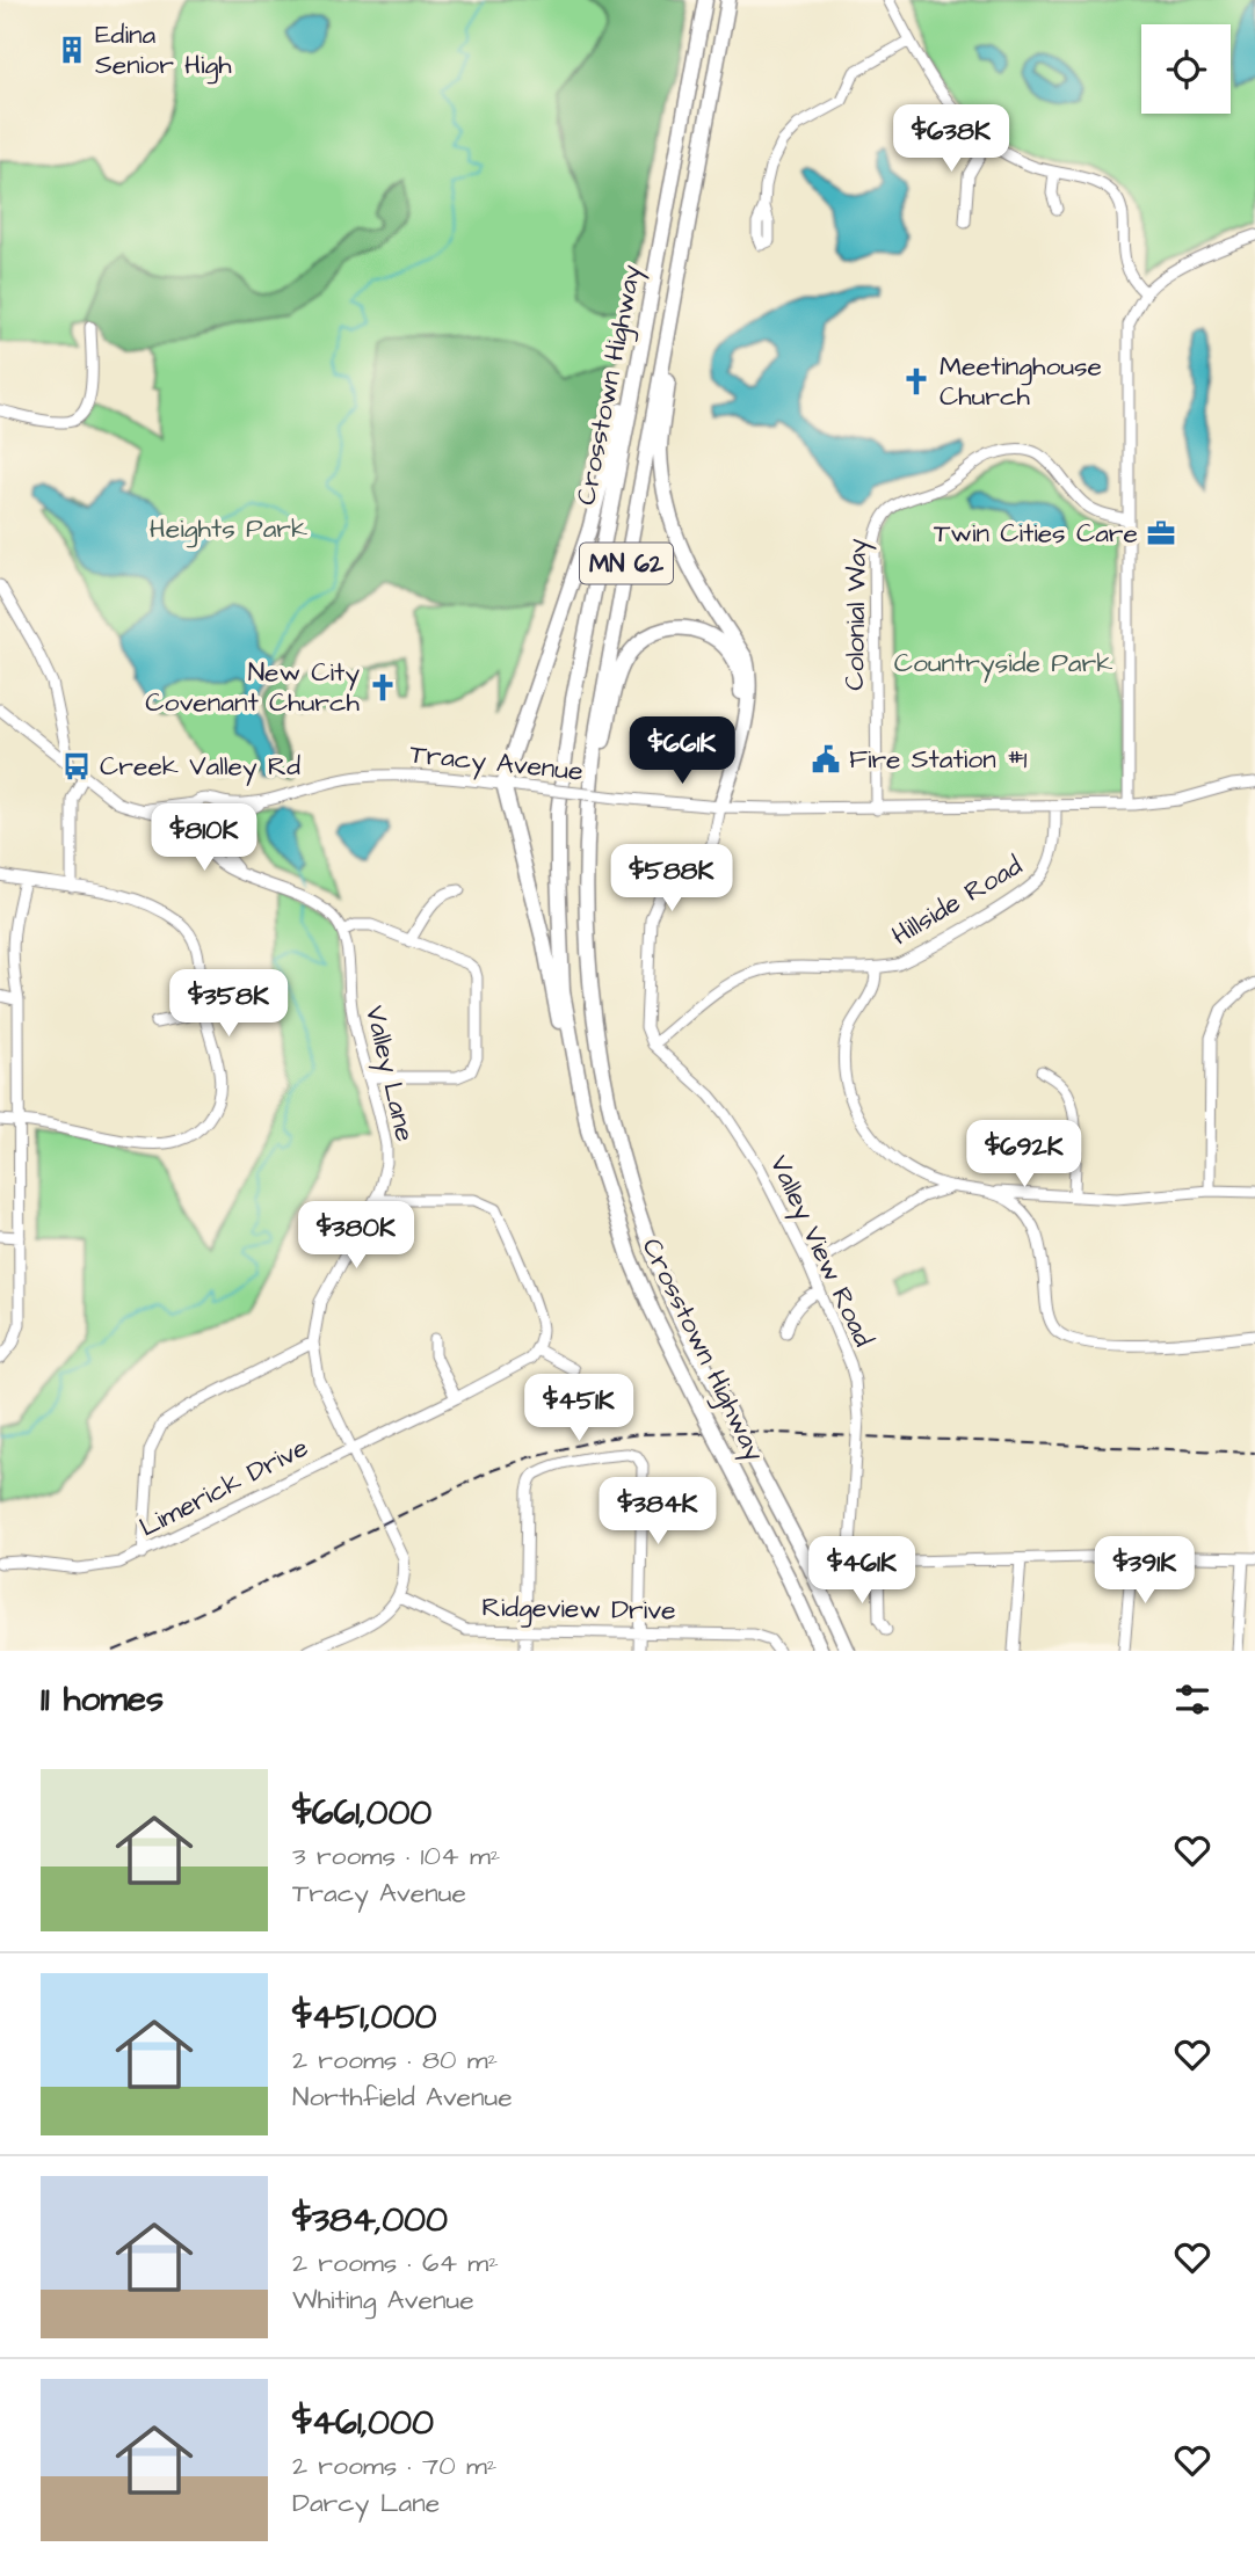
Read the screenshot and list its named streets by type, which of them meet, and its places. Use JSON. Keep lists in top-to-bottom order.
{
  "streets": {
    "highway": ["Crosstown Highway", "MN 62"],
    "street": [
      "Colonial Way",
      "Tracy Avenue",
      "Hillside Road",
      "Valley Lane",
      "Valley View Road",
      "Limerick Drive",
      "Ridgeview Drive"
    ]
  },
  "crossings": [
    ["Colonial Way", "Tracy Avenue"],
    ["Tracy Avenue", "Hillside Road"],
    ["Hillside Road", "Valley View Road"],
    ["Valley Lane", "Limerick Drive"],
    ["Valley Lane", "Ridgeview Drive"]
  ],
  "parks": ["Heights Park", "Countryside Park"],
  "places": {
    "building": ["Edina Senior High"],
    "church": ["Meetinghouse Church", "New City Covenant Church"],
    "office": ["Twin Cities Care"],
    "public building": ["Fire Station #1"],
    "bus stop": ["Creek Valley Rd"]
  },
  "page": {
    "price": [
      "$638K",
      "$661K",
      "$810K",
      "$588K",
      "$358K",
      "$692K",
      "$380K",
      "$451K",
      "$384K",
      "$461K",
      "$391K"
    ],
    "heading": "11 homes",
    "list": [
      {
        "name": "$661,000",
        "note": "3 rooms · 104 m² · Tracy Avenue"
      },
      {
        "name": "$451,000",
        "note": "2 rooms · 80 m² · Northfield Avenue"
      },
      {
        "name": "$384,000",
        "note": "2 rooms · 64 m² · Whiting Avenue"
      },
      {
        "name": "$461,000",
        "note": "2 rooms · 70 m² · Darcy Lane"
      }
    ]
  }
}
